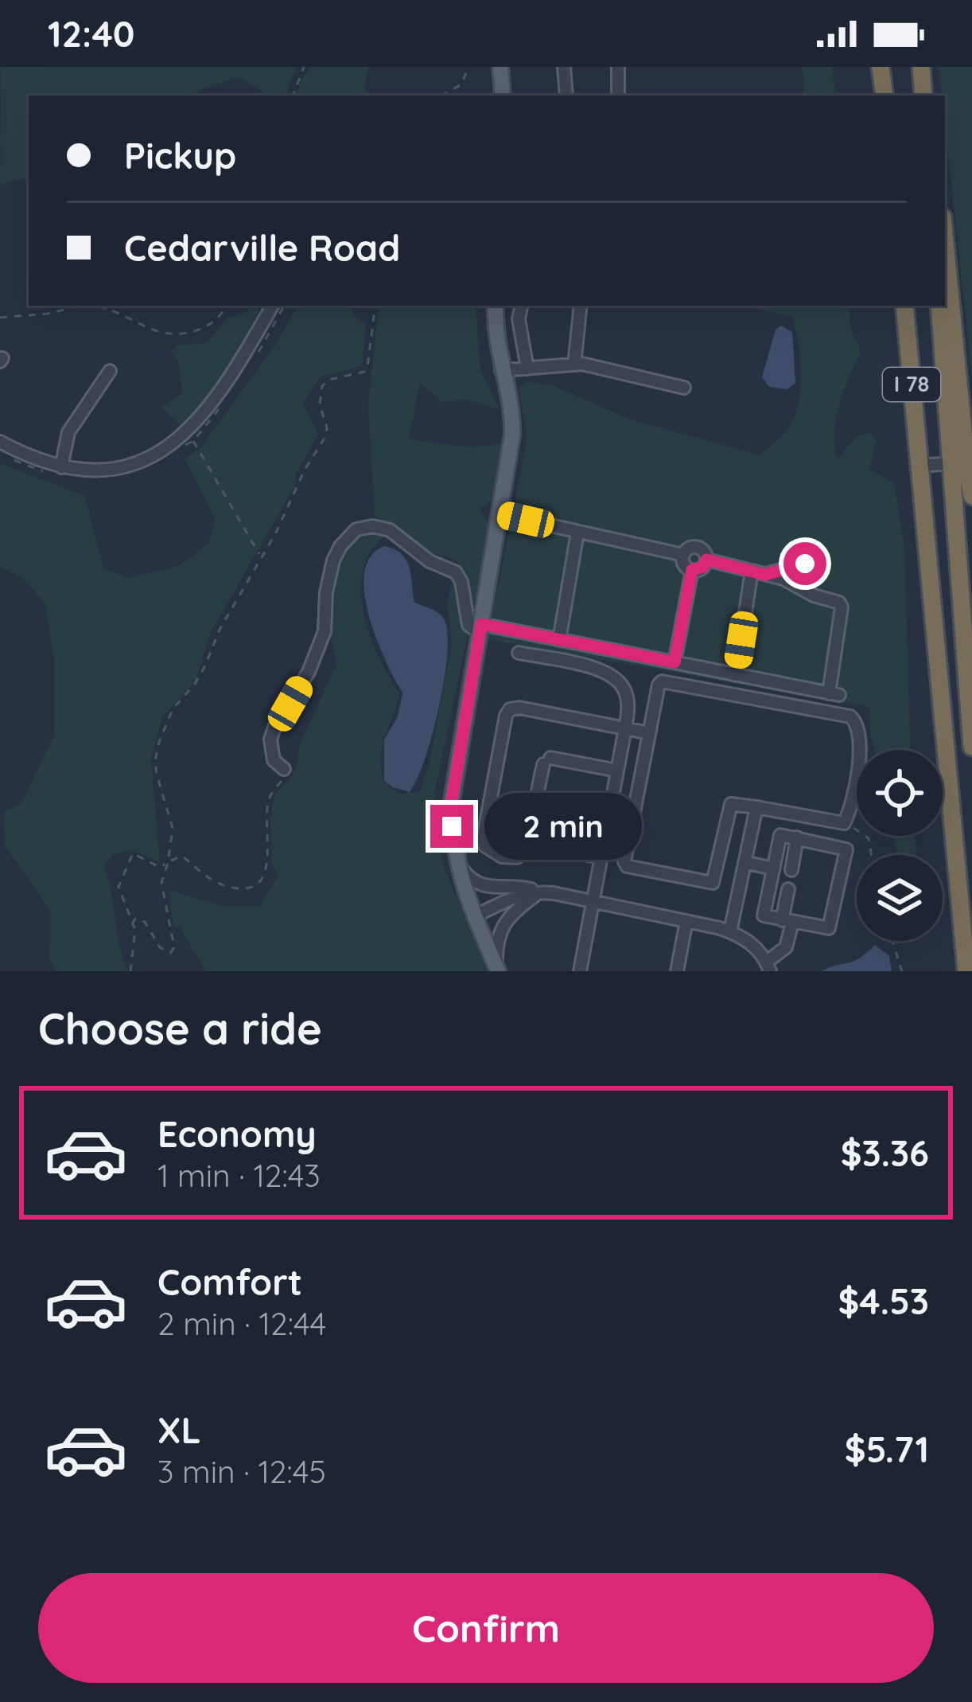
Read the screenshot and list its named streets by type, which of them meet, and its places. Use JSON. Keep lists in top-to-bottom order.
{
  "streets": {
    "highway": ["I 78"]
  },
  "page": {
    "status": "12:40",
    "banner": ["Pickup", "Cedarville Road"],
    "bubble": "2 min",
    "heading": "Choose a ride",
    "list": [
      {
        "name": "Economy",
        "note": "1 min · 12:43",
        "value": "$3.36"
      },
      {
        "name": "Comfort",
        "note": "2 min · 12:44",
        "value": "$4.53"
      },
      {
        "name": "XL",
        "note": "3 min · 12:45",
        "value": "$5.71"
      }
    ],
    "buttons": "Confirm"
  }
}
